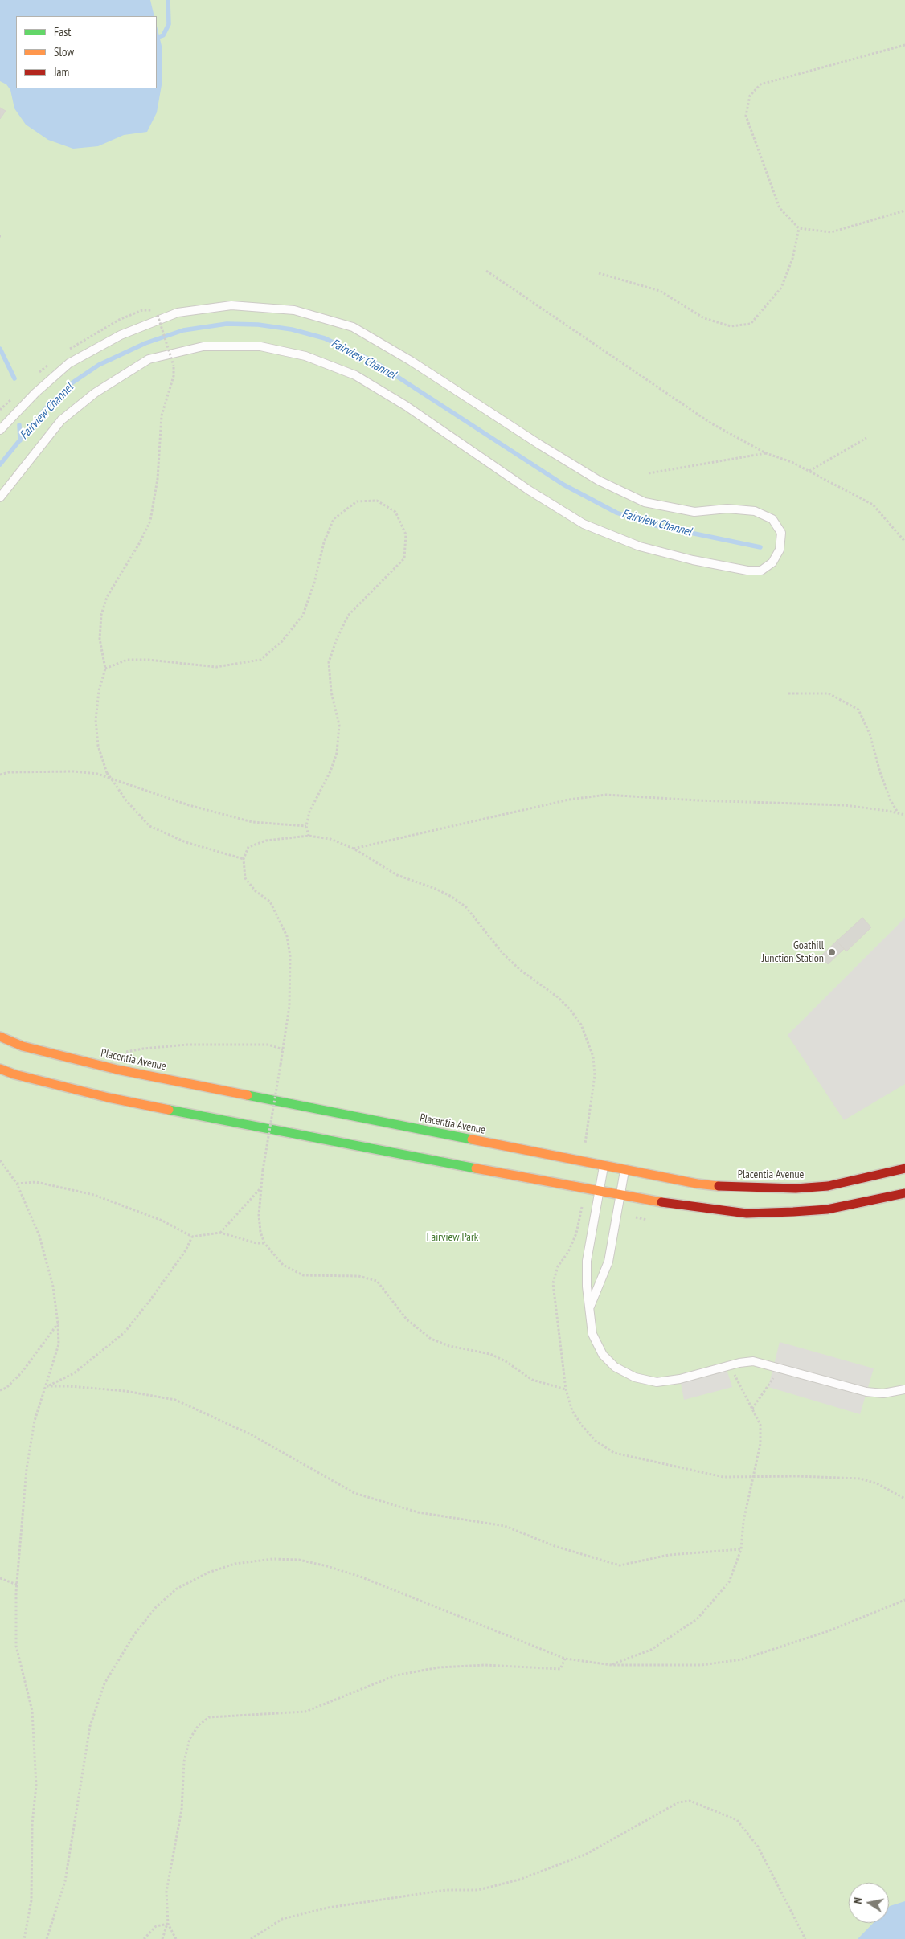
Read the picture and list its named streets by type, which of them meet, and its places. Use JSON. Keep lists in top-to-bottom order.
{
  "streets": {
    "main road": ["Placentia Avenue"]
  },
  "water": ["Fairview Channel"],
  "parks": ["Fairview Park"],
  "places": ["Goathill Junction Station"],
  "legend": ["Fast", "Slow", "Jam"],
  "north": "left"
}
